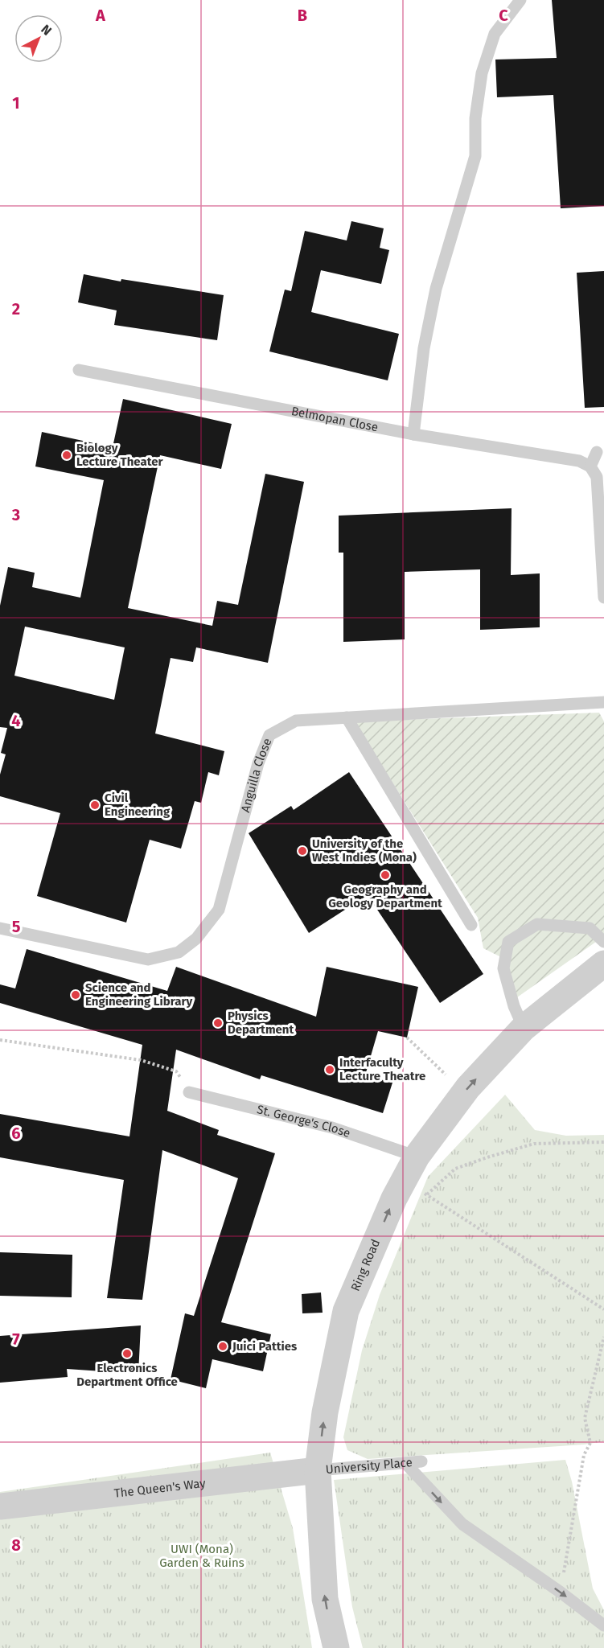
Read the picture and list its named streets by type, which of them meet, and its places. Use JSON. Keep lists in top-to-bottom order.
{
  "streets": {
    "street": ["Ring Road", "The Queen's Way"],
    "lane": [
      "Belmopan Close",
      "Anguilla Close",
      "St. George's Close",
      "University Place"
    ]
  },
  "crossings": [
    ["St. George's Close", "Ring Road"],
    ["Ring Road", "University Place"],
    ["Ring Road", "The Queen's Way"],
    ["University Place", "The Queen's Way"]
  ],
  "one_way": ["Ring Road"],
  "parks": ["UWI (Mona) Garden & Ruins"],
  "places": [
    "Biology Lecture Theater",
    "Civil Engineering",
    "University of the West Indies (Mona)",
    "Geography and Geology Department",
    "Science and Engineering Library",
    "Physics Department",
    "Interfaculty Lecture Theatre",
    "Juici Patties",
    "Electronics Department Office"
  ],
  "north": "top right",
  "grid": {
    "columns": ["A", "B", "C"],
    "rows": [
      "1",
      "2",
      "3",
      "4",
      "5",
      "6",
      "7",
      "8"
    ]
  }
}
